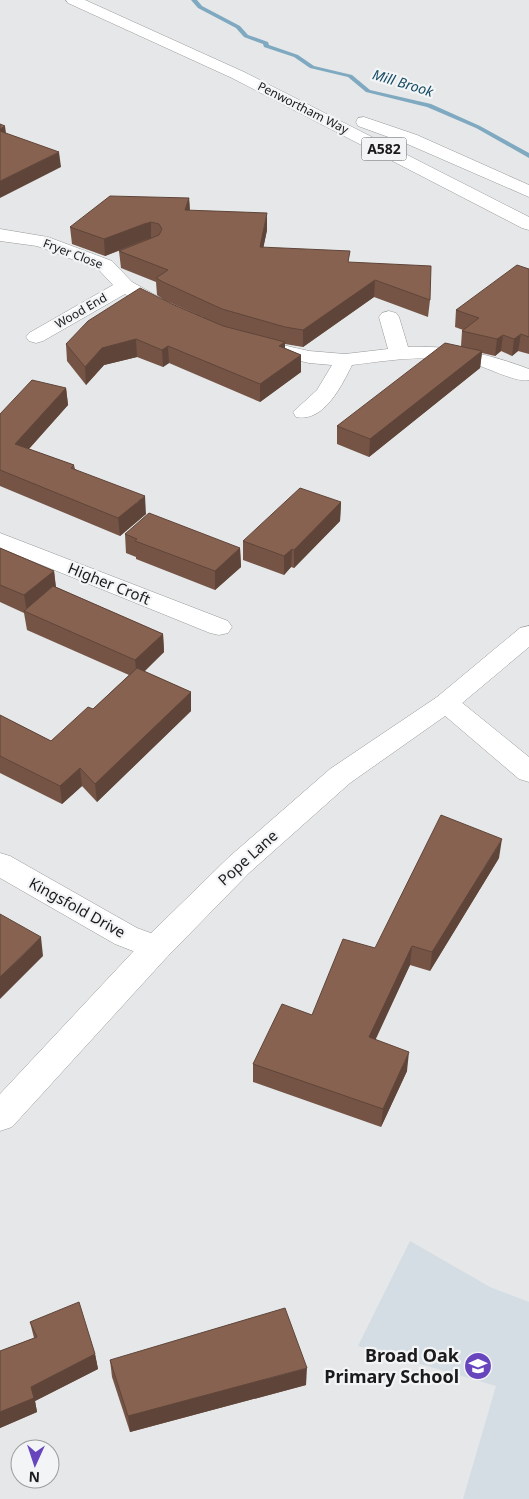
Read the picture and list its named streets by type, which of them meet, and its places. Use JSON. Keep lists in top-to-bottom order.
{
  "streets": {
    "main road": [
      "Penwortham Way",
      "A582",
      "Fryer Close",
      "Wood End",
      "Higher Croft",
      "Pope Lane",
      "Kingsfold Drive"
    ]
  },
  "crossings": [
    ["Fryer Close", "Wood End"],
    ["Pope Lane", "Kingsfold Drive"]
  ],
  "water": ["Mill Brook"],
  "places": {
    "school or university": ["Broad Oak Primary School"]
  },
  "north": "bottom"
}
